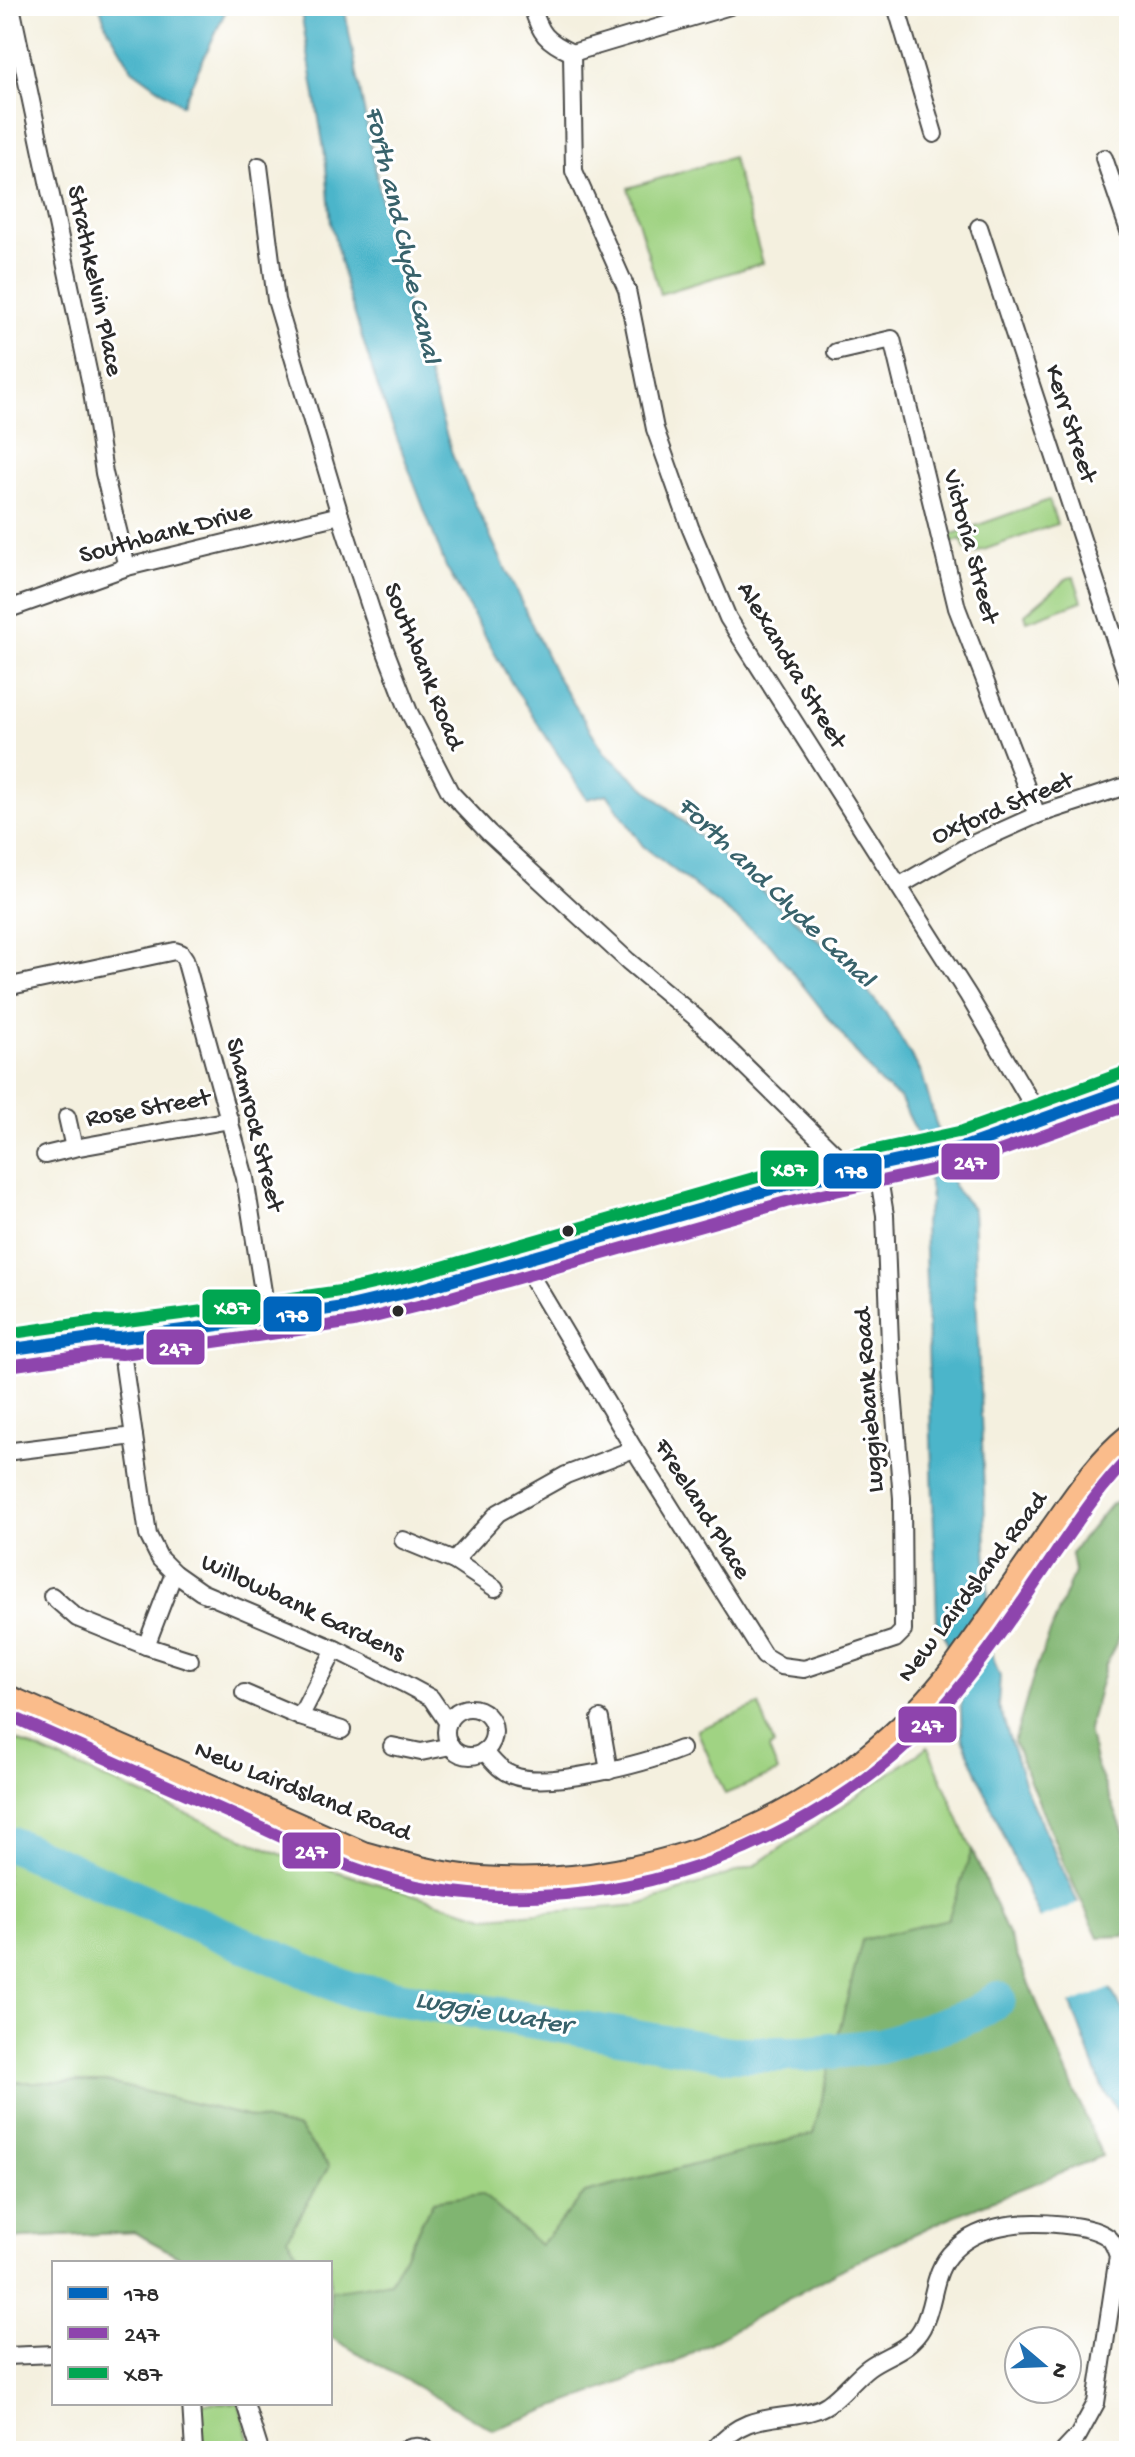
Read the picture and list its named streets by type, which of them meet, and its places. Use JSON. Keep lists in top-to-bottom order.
{
  "streets": {
    "main road": ["New Lairdsland Road"],
    "street": [
      "Strathkelvin Place",
      "Kerr Street",
      "Southbank Drive",
      "Victoria Street",
      "Alexandra Street",
      "Southbank Road",
      "Oxford Street",
      "Rose Street",
      "Shamrock Street",
      "Luggiebank Road",
      "Freeland Place",
      "Willowbank Gardens"
    ]
  },
  "crossings": [
    ["Strathkelvin Place", "Southbank Drive"],
    ["Southbank Drive", "Southbank Road"],
    ["Victoria Street", "Oxford Street"],
    ["Alexandra Street", "Oxford Street"],
    ["Rose Street", "Shamrock Street"],
    ["Luggiebank Road", "Freeland Place"]
  ],
  "water": ["Forth and Clyde Canal", "Luggie Water"],
  "lines": ["transit line X87", "transit line 178", "transit line 247"],
  "legend": ["178", "247", "X87"],
  "north": "right"
}
